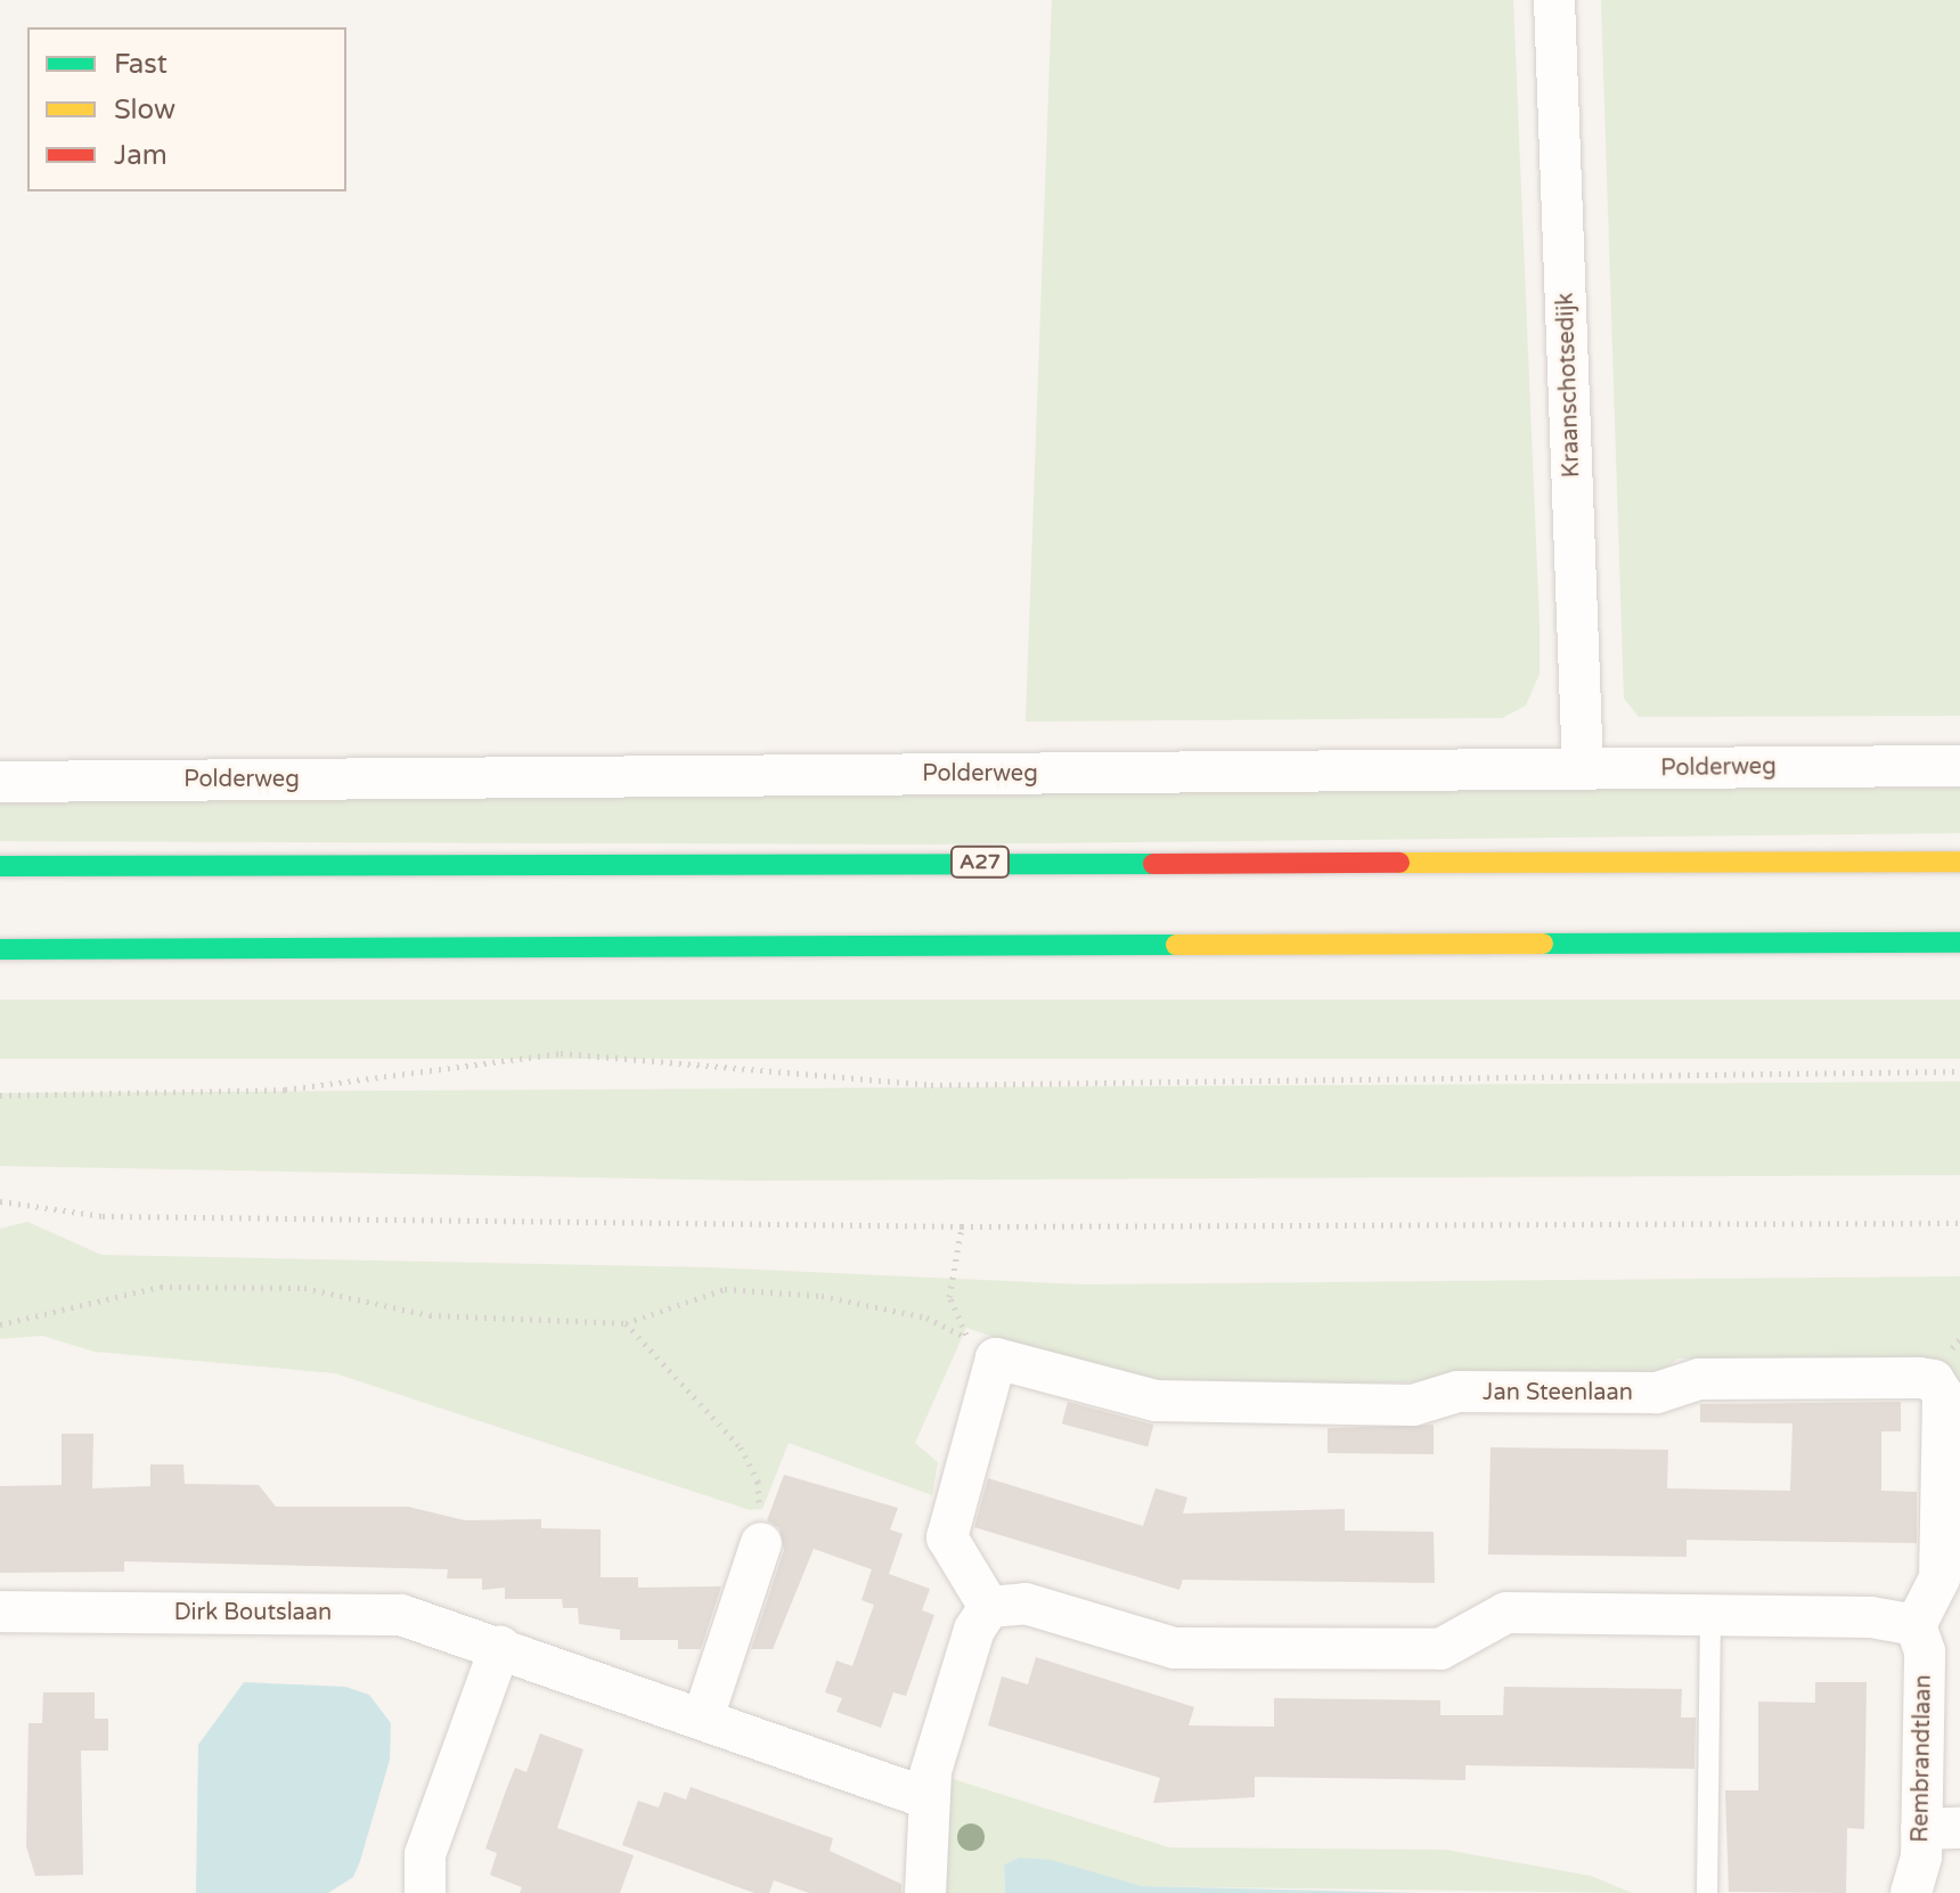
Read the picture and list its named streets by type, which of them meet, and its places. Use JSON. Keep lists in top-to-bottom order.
{
  "streets": {
    "highway": ["A27"],
    "street": [
      "Kraanschotsedijk",
      "Polderweg",
      "Jan Steenlaan",
      "Dirk Boutslaan",
      "Rembrandtlaan"
    ]
  },
  "crossings": [
    ["Kraanschotsedijk", "Polderweg"],
    ["Jan Steenlaan", "Rembrandtlaan"]
  ],
  "legend": ["Fast", "Slow", "Jam"]
}
